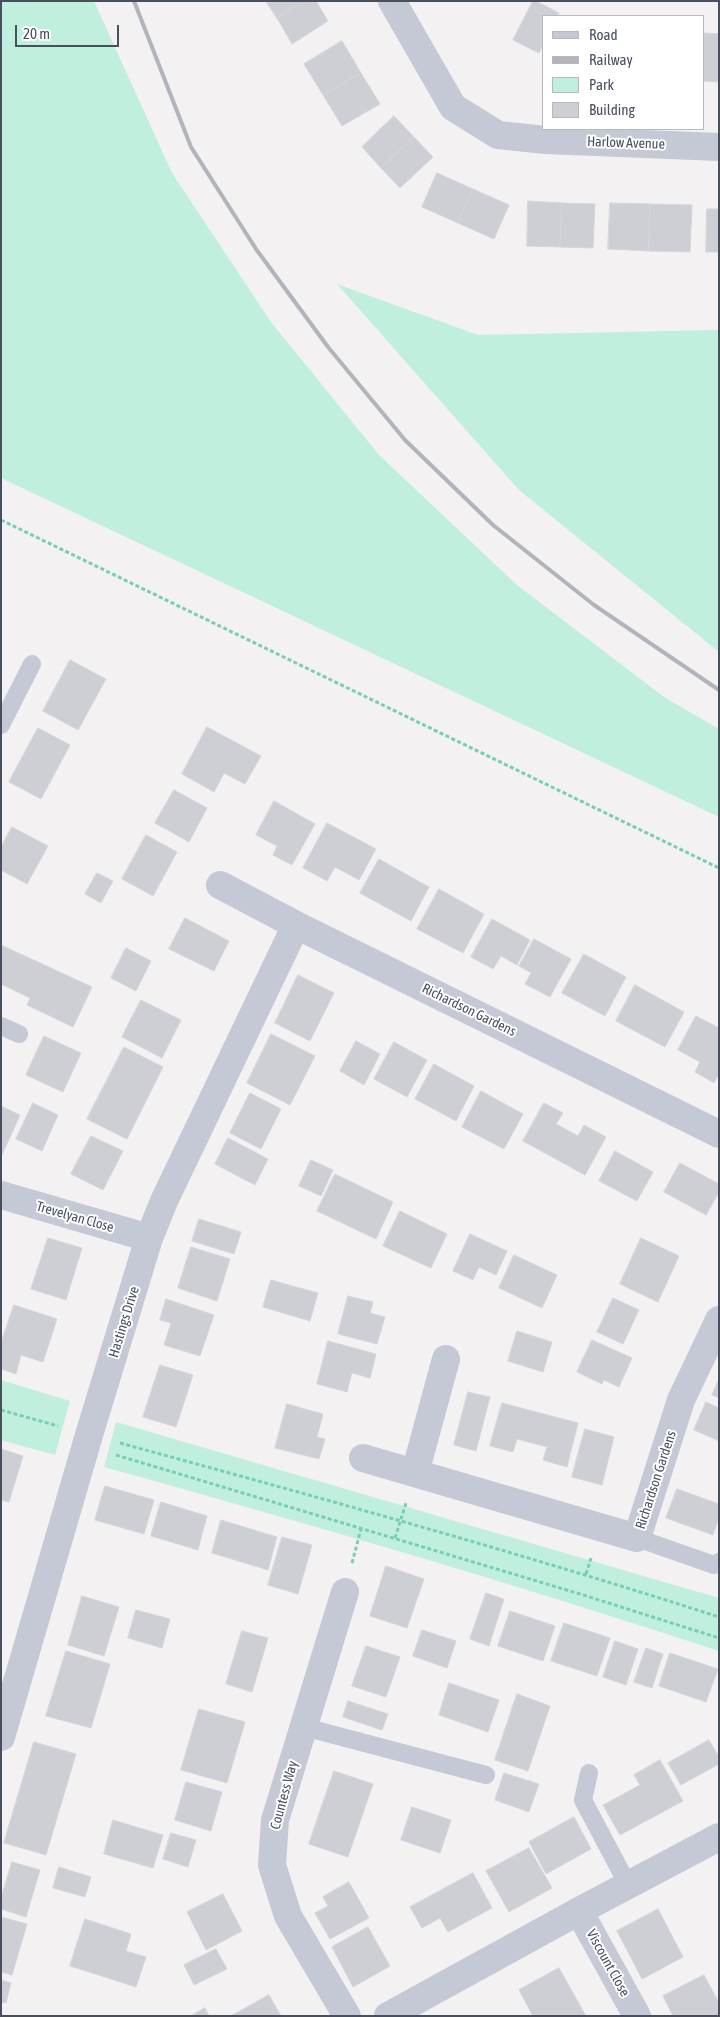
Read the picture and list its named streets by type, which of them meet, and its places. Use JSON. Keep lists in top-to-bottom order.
{
  "streets": {
    "street": [
      "Harlow Avenue",
      "Richardson Gardens",
      "Trevelyan Close",
      "Hastings Drive",
      "Countess Way",
      "Viscount Close"
    ]
  },
  "crossings": [
    ["Richardson Gardens", "Hastings Drive"],
    ["Trevelyan Close", "Hastings Drive"]
  ],
  "legend": [
    "Road",
    "Railway",
    "Park",
    "Building"
  ],
  "scale_bar": "20 m"
}
